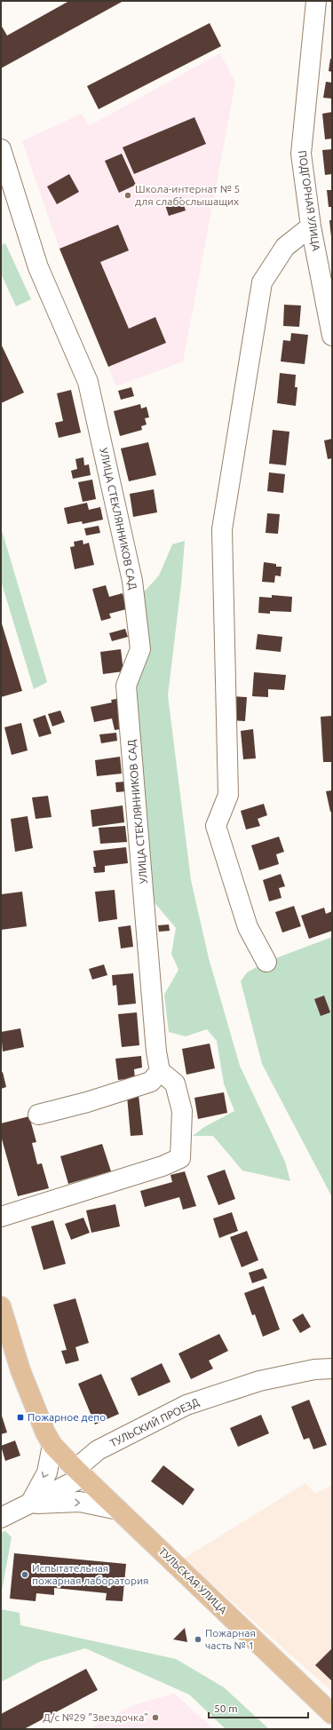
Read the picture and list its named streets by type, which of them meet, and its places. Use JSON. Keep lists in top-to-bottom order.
{
  "streets": {
    "main road": ["ТУЛЬСКАЯ УЛИЦА"],
    "street": ["ПОДГОРНАЯ УЛИЦА", "УЛИЦА СТЕКЛЯННИКОВ САД", "ТУЛЬСКИЙ ПРОЕЗД"]
  },
  "crossings": [
    ["ТУЛЬСКИЙ ПРОЕЗД", "ТУЛЬСКАЯ УЛИЦА"]
  ],
  "places": {
    "other": [
      "Школа-интернат № 5 для слабослышащих",
      "Испытательная пожарная лаборатория",
      "Пожарная часть № 1",
      "Д/с №29 \"Звездочка\""
    ],
    "transit": ["Пожарное депо"]
  },
  "scale_bar": "50 m"
}
